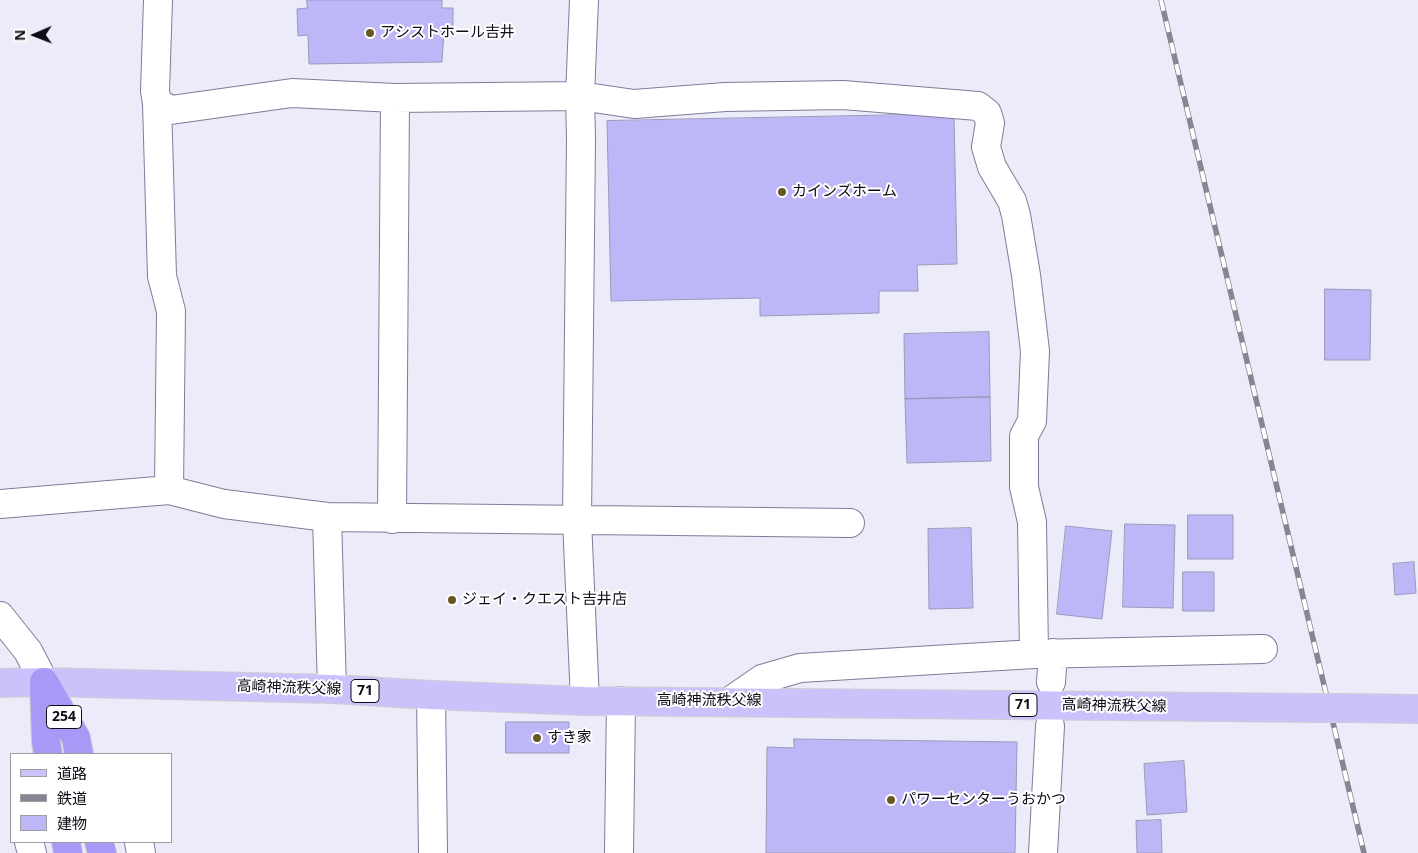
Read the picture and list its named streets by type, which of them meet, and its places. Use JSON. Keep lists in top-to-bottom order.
{
  "streets": {
    "highway": ["254"],
    "main road": ["高崎神流秩父線", "71"]
  },
  "crossings": [
    ["高崎神流秩父線", "254"]
  ],
  "places": [
    "アシストホール吉井",
    "カインズホーム",
    "ジェイ・クエスト吉井店",
    "すき家",
    "パワーセンターうおかつ"
  ],
  "legend": ["道路", "鉄道", "建物"],
  "north": "left"
}
